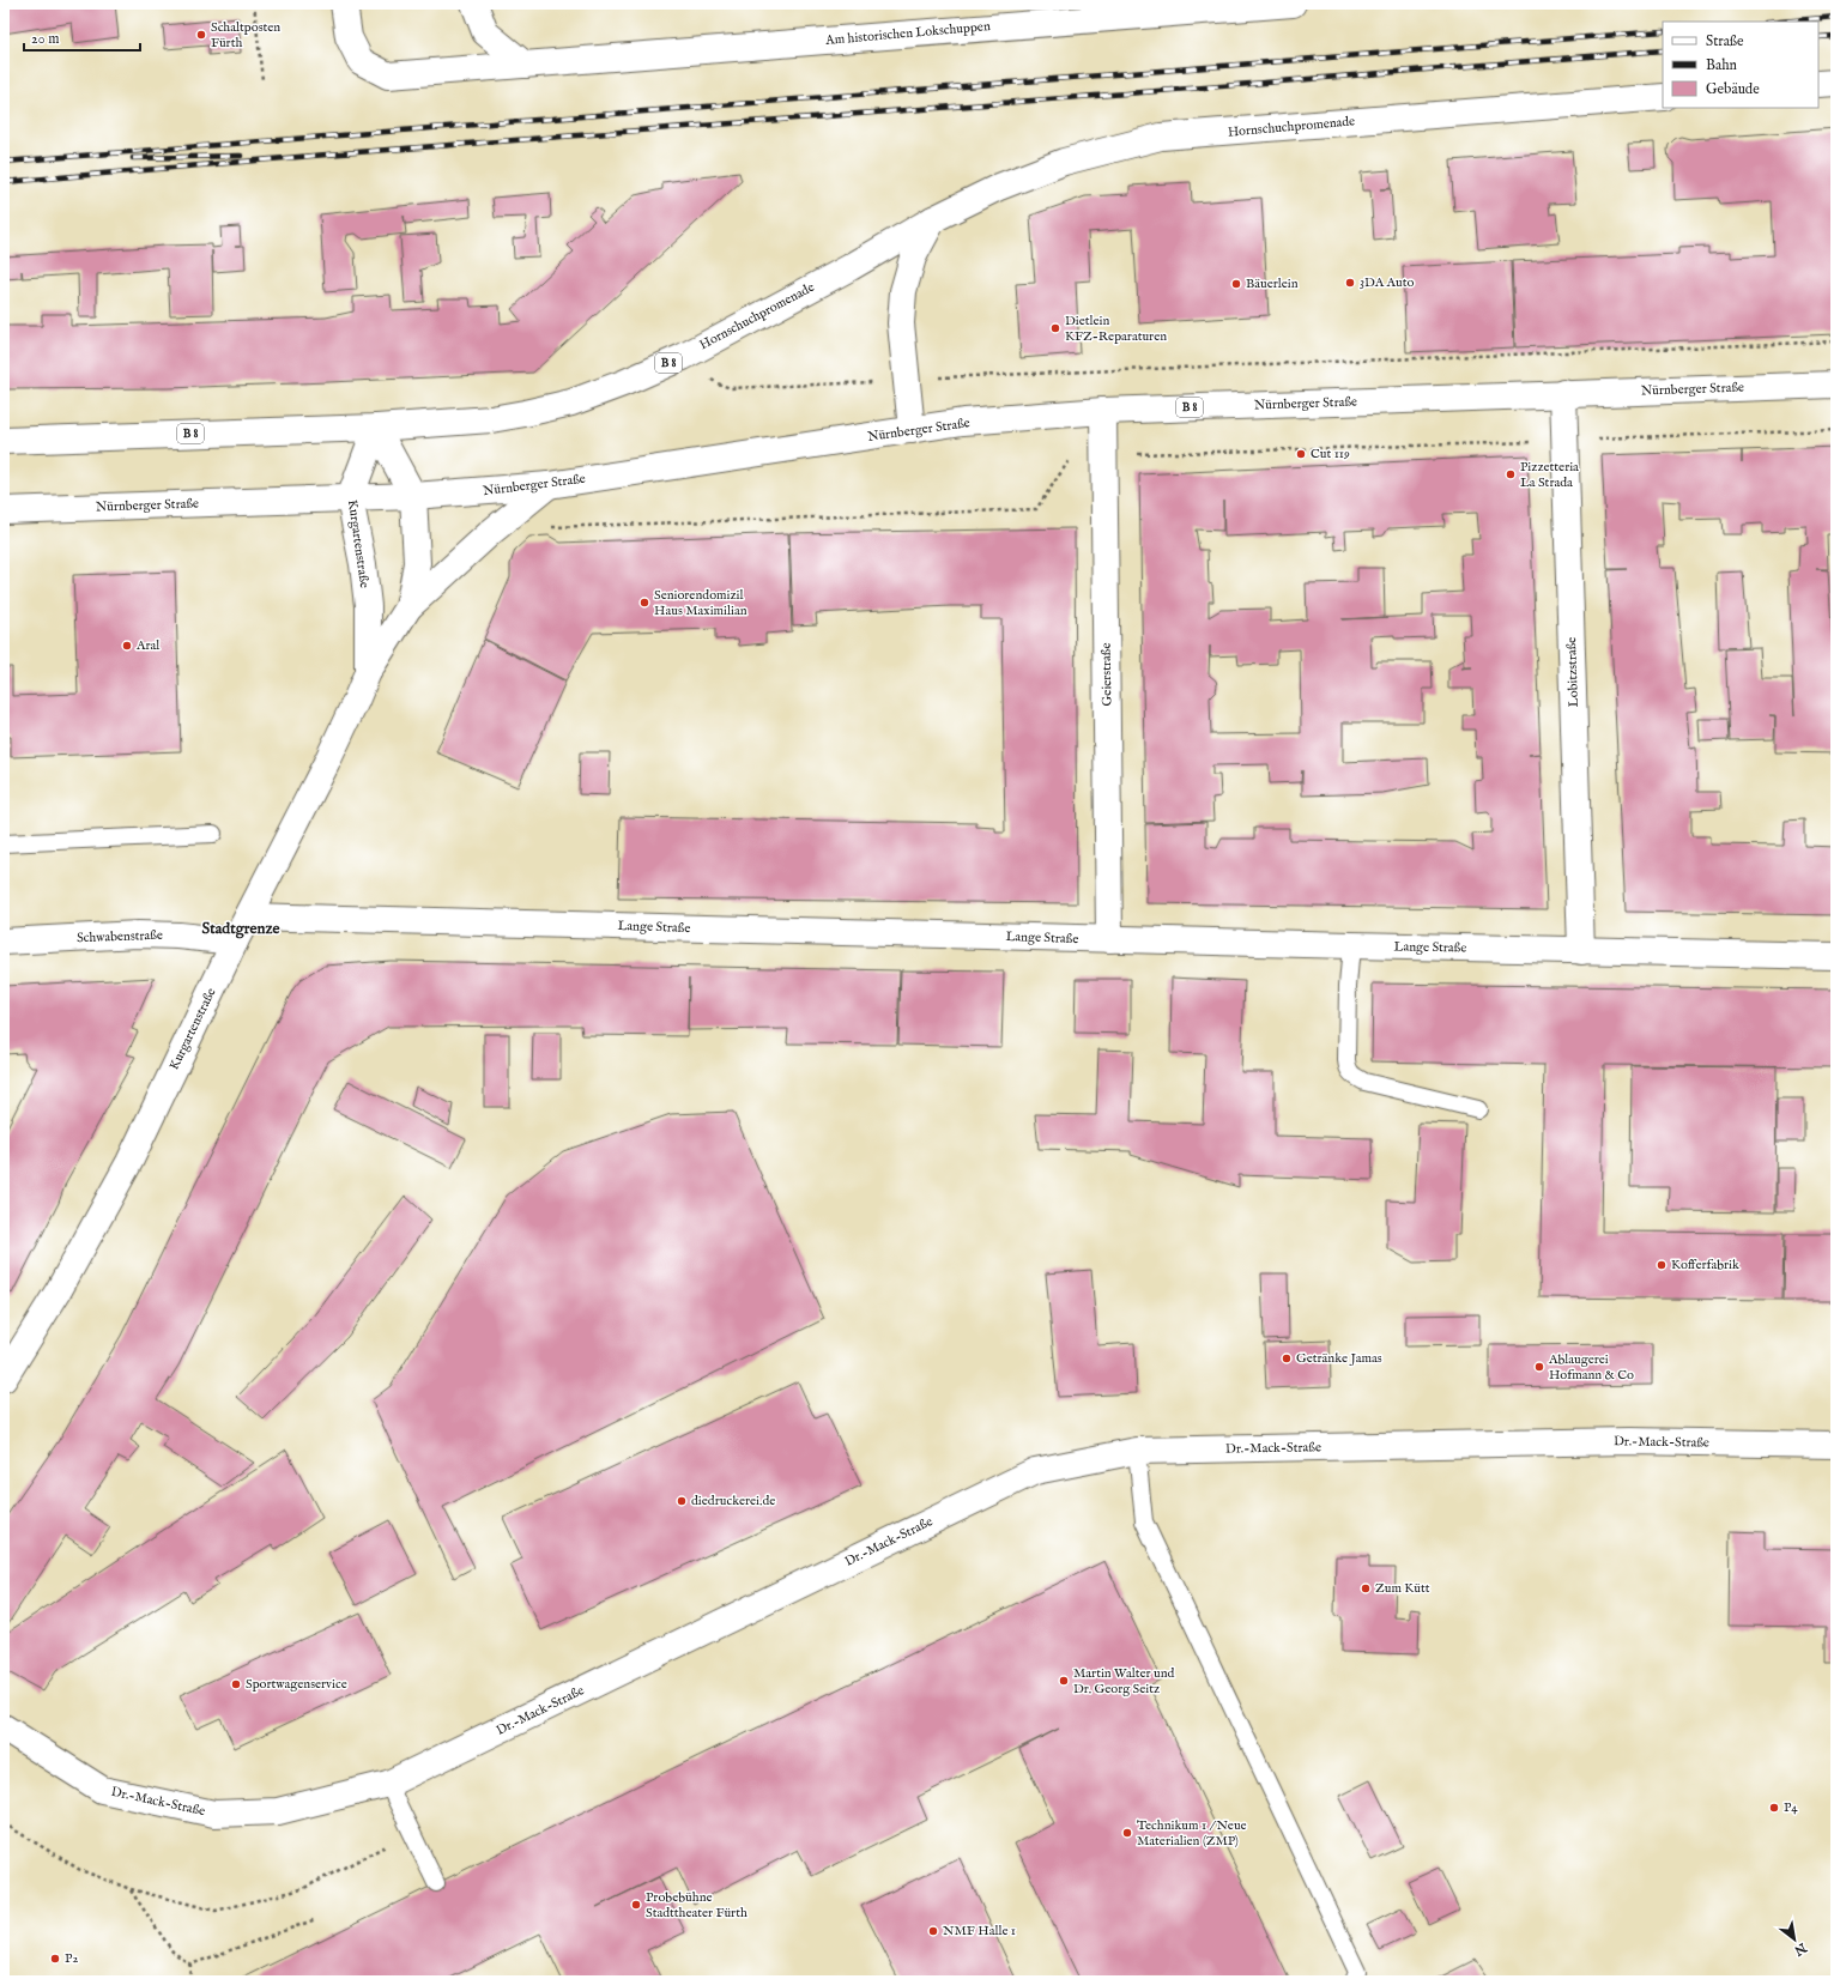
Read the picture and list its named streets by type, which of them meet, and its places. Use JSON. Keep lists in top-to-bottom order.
{
  "streets": {
    "street": [
      "Am historischen Lokschuppen",
      "Hornschuchpromenade",
      "B 8",
      "Nürnberger Straße",
      "Kurgartenstraße",
      "Lobitzstraße",
      "Geierstraße",
      "Lange Straße",
      "Schwabenstraße",
      "Dr.-Mack-Straße"
    ]
  },
  "crossings": [
    ["Hornschuchpromenade", "B 8"],
    ["Hornschuchpromenade", "Kurgartenstraße"],
    ["B 8", "Kurgartenstraße"],
    ["Nürnberger Straße", "Kurgartenstraße"],
    ["Nürnberger Straße", "Lobitzstraße"],
    ["Nürnberger Straße", "Geierstraße"],
    ["Kurgartenstraße", "Lange Straße"],
    ["Kurgartenstraße", "Schwabenstraße"],
    ["Lobitzstraße", "Lange Straße"],
    ["Geierstraße", "Lange Straße"]
  ],
  "districts": ["Stadtgrenze"],
  "places": [
    "Schaltposten Fürth",
    "3DA Auto",
    "Bäuerlein",
    "Dietlein KFZ-Reparaturen",
    "Cut 119",
    "Pizzetteria La Strada",
    "Seniorendomizil Haus Maximilian",
    "Aral",
    "Kofferfabrik",
    "Getränke Jamas",
    "Ablaugerei Hofmann & Co",
    "diedruckerei.de",
    "Zum Kütt",
    "Martin Walter und Dr. Georg Seitz",
    "Sportwagenservice",
    "P4",
    "Technikum 1 / Neue Materialien (ZMP)",
    "Probebühne Stadttheater Fürth",
    "NMF Halle 1",
    "P2"
  ],
  "legend": ["Straße", "Bahn", "Gebäude"],
  "scale_bar": "20 m",
  "north": "bottom right"
}
